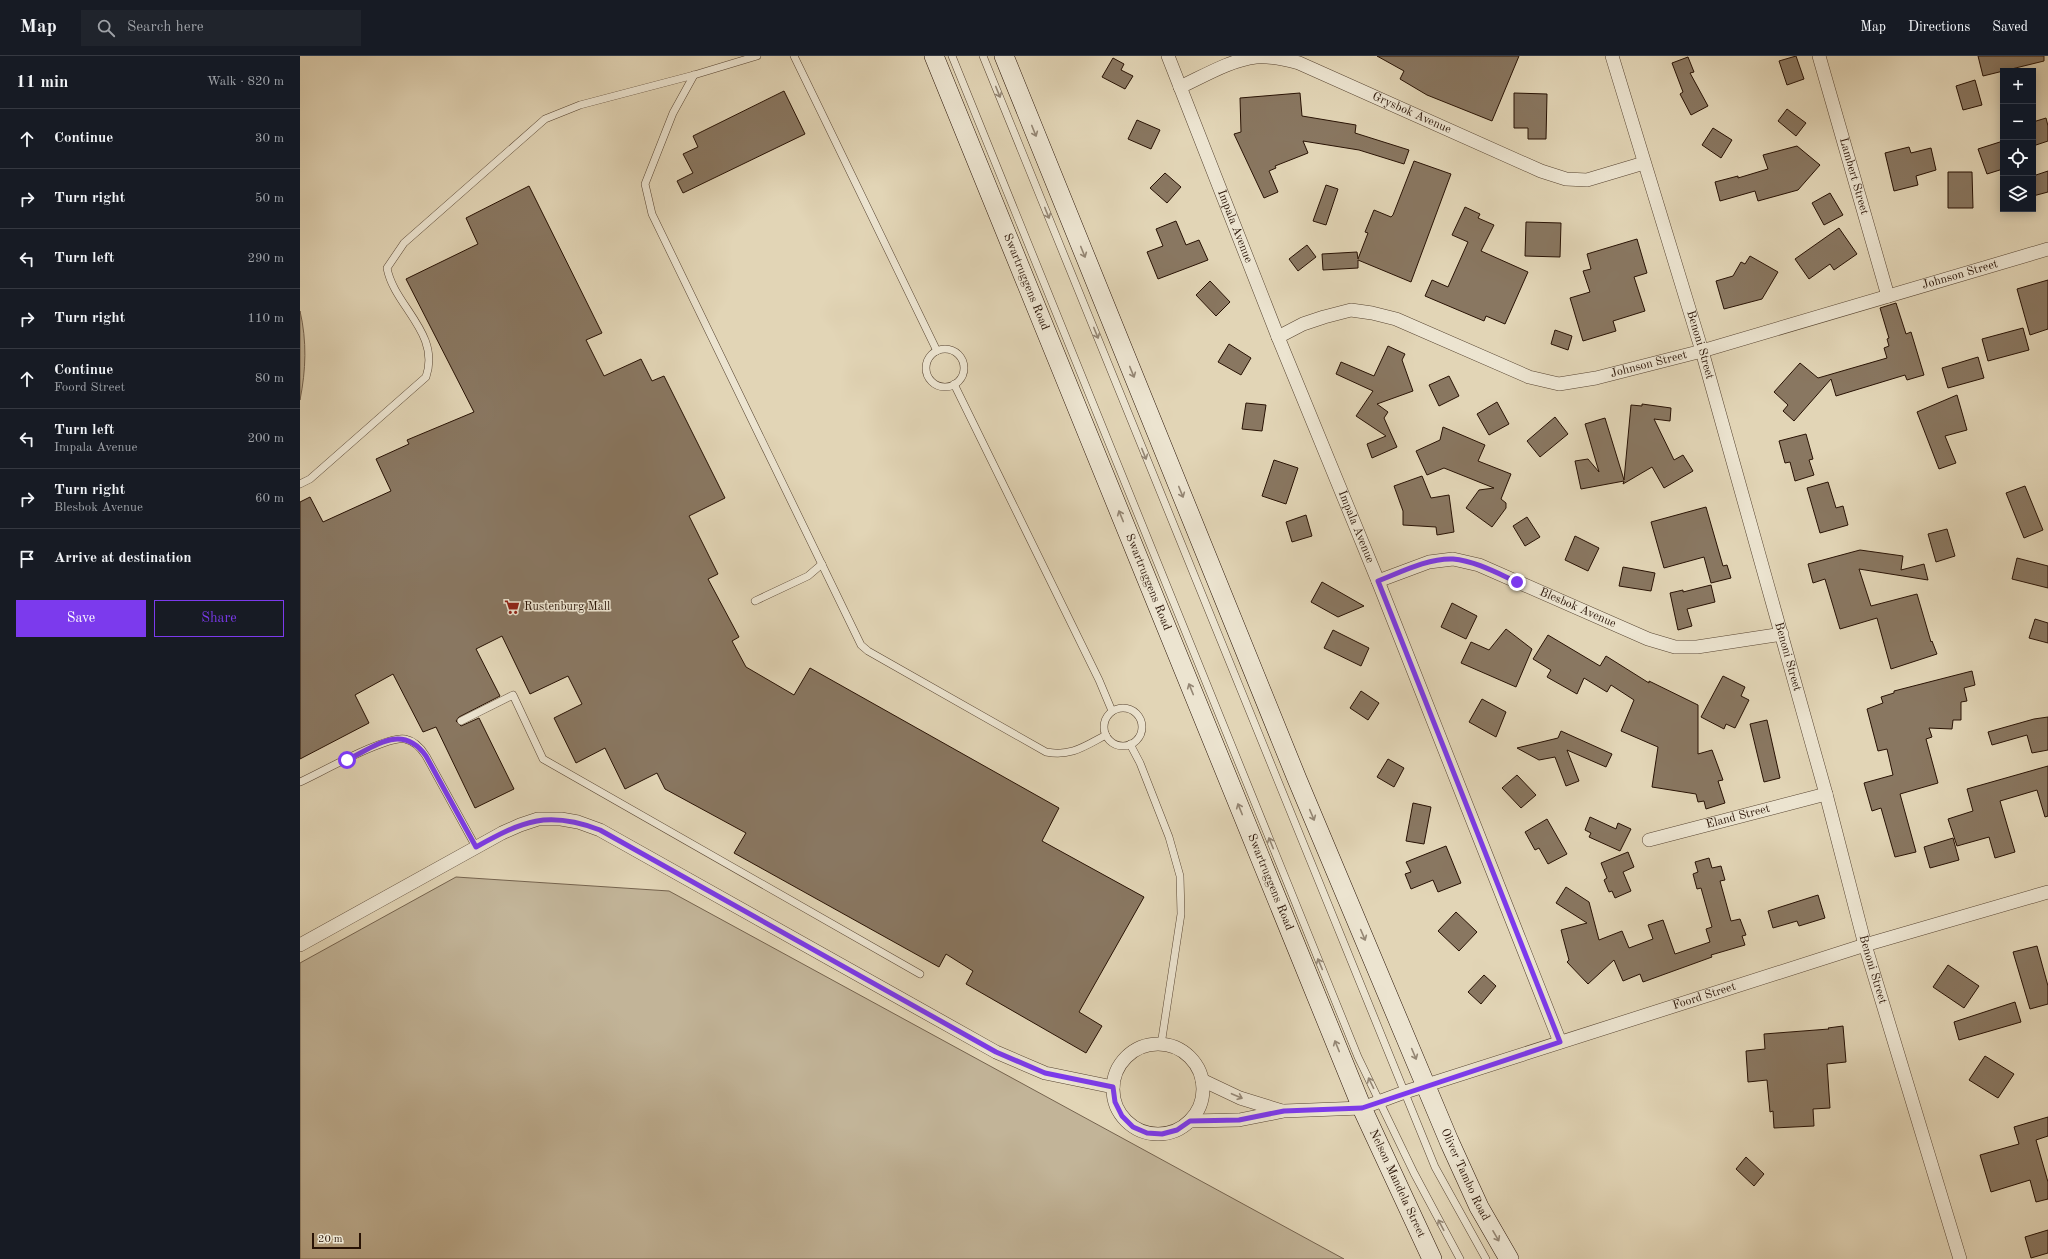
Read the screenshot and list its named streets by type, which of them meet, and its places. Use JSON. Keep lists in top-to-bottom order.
{
  "streets": {
    "main road": ["Swartruggens Road", "Oliver Tambo Road", "Nelson Mandela Street"],
    "street": [
      "Grysbok Avenue",
      "Lambert Street",
      "Impala Avenue",
      "Johnson Street",
      "Benoni Street",
      "Blesbok Avenue",
      "Eland Street",
      "Foord Street"
    ]
  },
  "crossings": [
    ["Grysbok Avenue", "Impala Avenue"],
    ["Grysbok Avenue", "Benoni Street"],
    ["Lambert Street", "Johnson Street"],
    ["Impala Avenue", "Johnson Street"],
    ["Impala Avenue", "Blesbok Avenue"],
    ["Impala Avenue", "Foord Street"],
    ["Johnson Street", "Benoni Street"],
    ["Swartruggens Road", "Foord Street"],
    ["Swartruggens Road", "Nelson Mandela Street"],
    ["Benoni Street", "Blesbok Avenue"],
    ["Benoni Street", "Eland Street"],
    ["Benoni Street", "Foord Street"],
    ["Foord Street", "Oliver Tambo Road"],
    ["Foord Street", "Nelson Mandela Street"]
  ],
  "one_way": ["Oliver Tambo Road"],
  "places": {
    "supermarket": ["Rustenburg Mall"]
  },
  "scale_bar": "20 m",
  "page": {
    "header": "Map",
    "search": "Search here",
    "nav": ["Map", "Directions", "Saved"],
    "heading": ["11 min", "Walk · 820 m"],
    "map_buttons": ["+", "−"],
    "list": [
      ["Continue", "30 m"],
      ["Turn right", "50 m"],
      ["Turn left", "290 m"],
      ["Turn right", "110 m"],
      ["Continue", "Foord Street", "80 m"],
      ["Turn left", "Impala Avenue", "200 m"],
      ["Turn right", "Blesbok Avenue", "60 m"],
      "Arrive at destination"
    ],
    "buttons": ["Save", "Share"],
    "scale": "20 m"
  }
}
